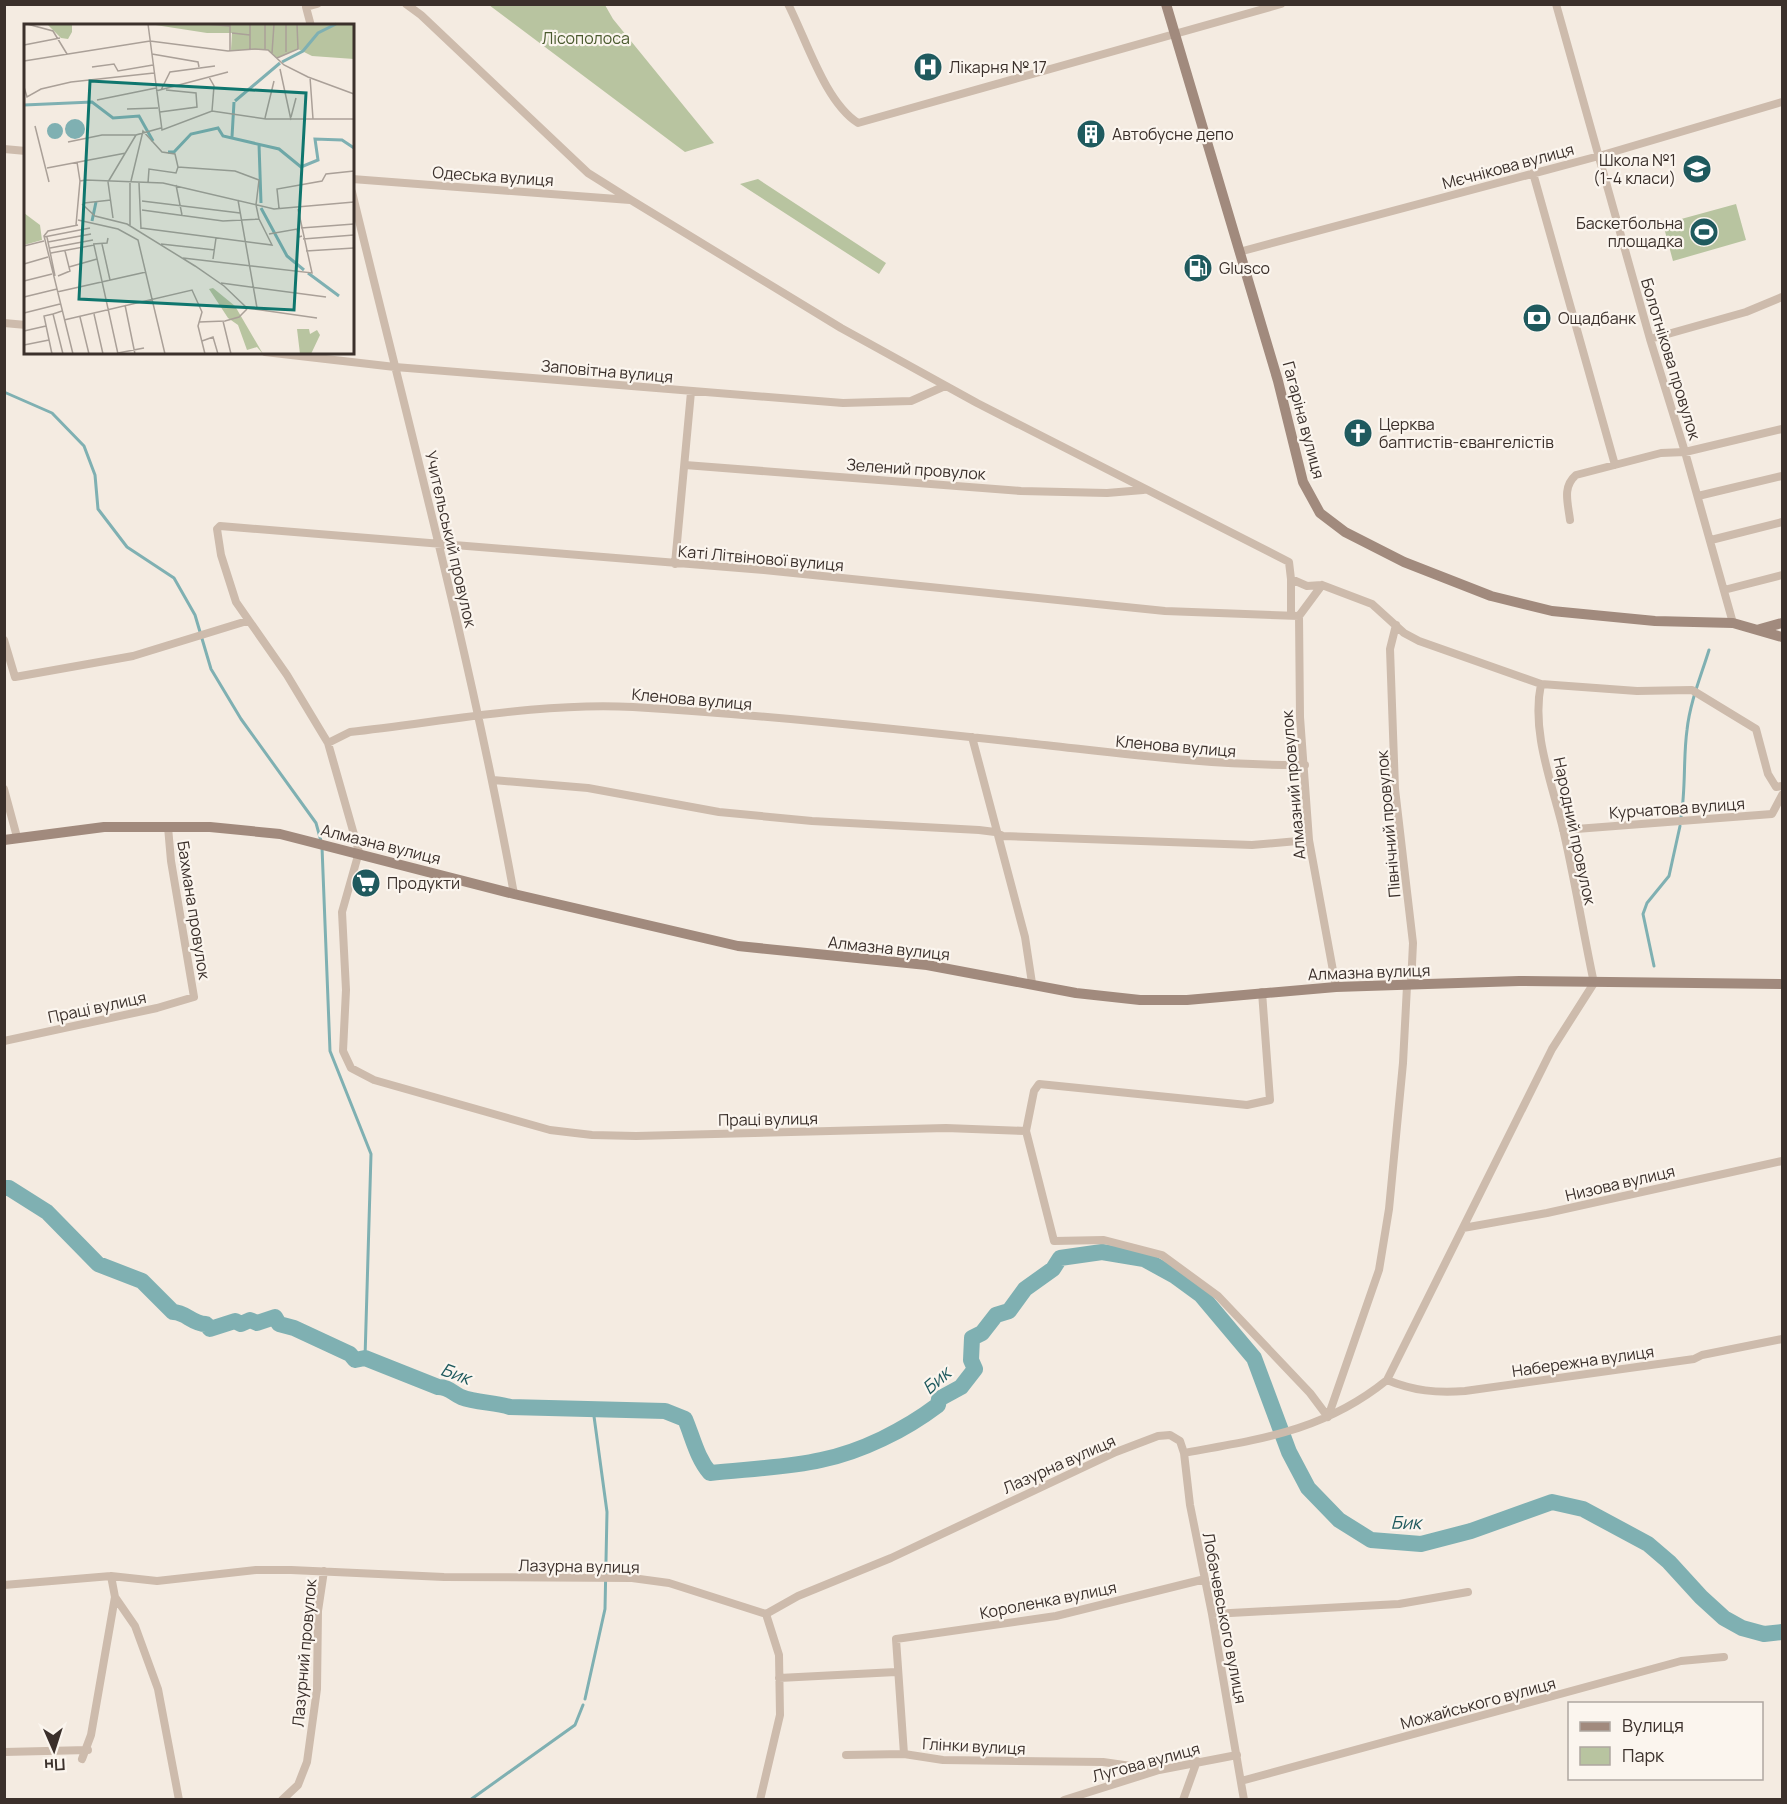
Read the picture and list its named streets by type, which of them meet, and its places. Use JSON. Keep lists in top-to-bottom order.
{
  "streets": {
    "main road": ["Гагаріна вулиця", "Алмазна вулиця"],
    "street": [
      "Мєчнікова вулиця",
      "Одеська вулиця",
      "Болотнікова провулок",
      "Заповітна вулиця",
      "Зелений провулок",
      "Учительський провулок",
      "Каті Літвінової вулиця",
      "Кленова вулиця",
      "Алмазний провулок",
      "Курчатова вулиця",
      "Північний провулок",
      "Народний провулок",
      "Бахмана провулок",
      "Праці вулиця",
      "Низова вулиця",
      "Набережна вулиця",
      "Лазурна вулиця",
      "Короленка вулиця",
      "Лобачевського вулиця",
      "Лазурний провулок",
      "Можайського вулиця",
      "Глінки вулиця",
      "Лугова вулиця"
    ]
  },
  "crossings": [
    ["Мєчнікова вулиця", "Болотнікова провулок"],
    ["Мєчнікова вулиця", "Гагаріна вулиця"],
    ["Заповітна вулиця", "Учительський провулок"],
    ["Учительський провулок", "Каті Літвінової вулиця"],
    ["Учительський провулок", "Кленова вулиця"],
    ["Учительський провулок", "Алмазна вулиця"],
    ["Каті Літвінової вулиця", "Алмазний провулок"],
    ["Кленова вулиця", "Алмазний провулок"],
    ["Алмазний провулок", "Алмазна вулиця"],
    ["Курчатова вулиця", "Народний провулок"],
    ["Північний провулок", "Алмазна вулиця"],
    ["Народний провулок", "Алмазна вулиця"],
    ["Алмазна вулиця", "Бахмана провулок"],
    ["Алмазна вулиця", "Праці вулиця"],
    ["Бахмана провулок", "Праці вулиця"],
    ["Лазурна вулиця", "Лобачевського вулиця"],
    ["Лазурна вулиця", "Лазурний провулок"],
    ["Короленка вулиця", "Лобачевського вулиця"],
    ["Короленка вулиця", "Глінки вулиця"],
    ["Лобачевського вулиця", "Можайського вулиця"],
    ["Лобачевського вулиця", "Лугова вулиця"],
    ["Глінки вулиця", "Лугова вулиця"]
  ],
  "water": ["Бик"],
  "parks": ["Лісополоса"],
  "places": {
    "hospital": ["Лікарня № 17"],
    "building": ["Автобусне депо"],
    "school or university": ["Школа №1 (1-4 класи)"],
    "sports": ["Баскетбольна площадка"],
    "fuel station": ["Glusco"],
    "bank": ["Ощадбанк"],
    "church": ["Церква баптистів-євангелістів"],
    "supermarket": ["Продукти"]
  },
  "legend": ["Вулиця", "Парк"],
  "north": "bottom"
}
